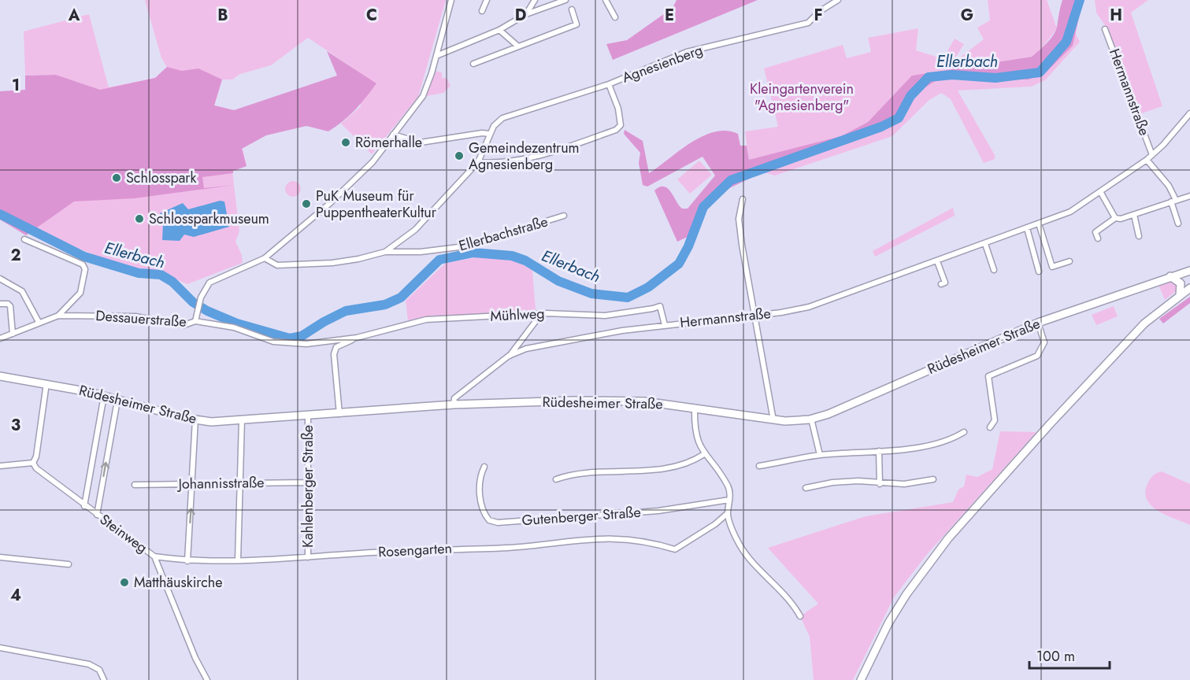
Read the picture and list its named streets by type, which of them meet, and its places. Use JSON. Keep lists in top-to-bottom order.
{
  "streets": {
    "street": [
      "Agnesienberg",
      "Hermannstraße",
      "Ellerbachstraße",
      "Mühlweg",
      "Dessauerstraße",
      "Rüdesheimer Straße",
      "Johannisstraße",
      "Kahlenberger Straße",
      "Gutenberger Straße",
      "Steinweg",
      "Rosengarten"
    ]
  },
  "crossings": [
    ["Agnesienberg", "Ellerbachstraße"],
    ["Hermannstraße", "Mühlweg"],
    ["Hermannstraße", "Rüdesheimer Straße"],
    ["Mühlweg", "Dessauerstraße"],
    ["Mühlweg", "Rüdesheimer Straße"],
    ["Rüdesheimer Straße", "Kahlenberger Straße"],
    ["Johannisstraße", "Kahlenberger Straße"],
    ["Kahlenberger Straße", "Rosengarten"],
    ["Steinweg", "Rosengarten"]
  ],
  "water": ["Ellerbach"],
  "parks": ["Kleingartenverein \"Agnesienberg\""],
  "places": [
    "Römerhalle",
    "Gemeindezentrum Agnesienberg",
    "Schlosspark",
    "PuK Museum für PuppentheaterKultur",
    "Schlossparkmuseum",
    "Matthäuskirche"
  ],
  "scale_bar": "100 m",
  "grid": {
    "columns": [
      "A",
      "B",
      "C",
      "D",
      "E",
      "F",
      "G",
      "H"
    ],
    "rows": [
      "1",
      "2",
      "3",
      "4"
    ]
  }
}
